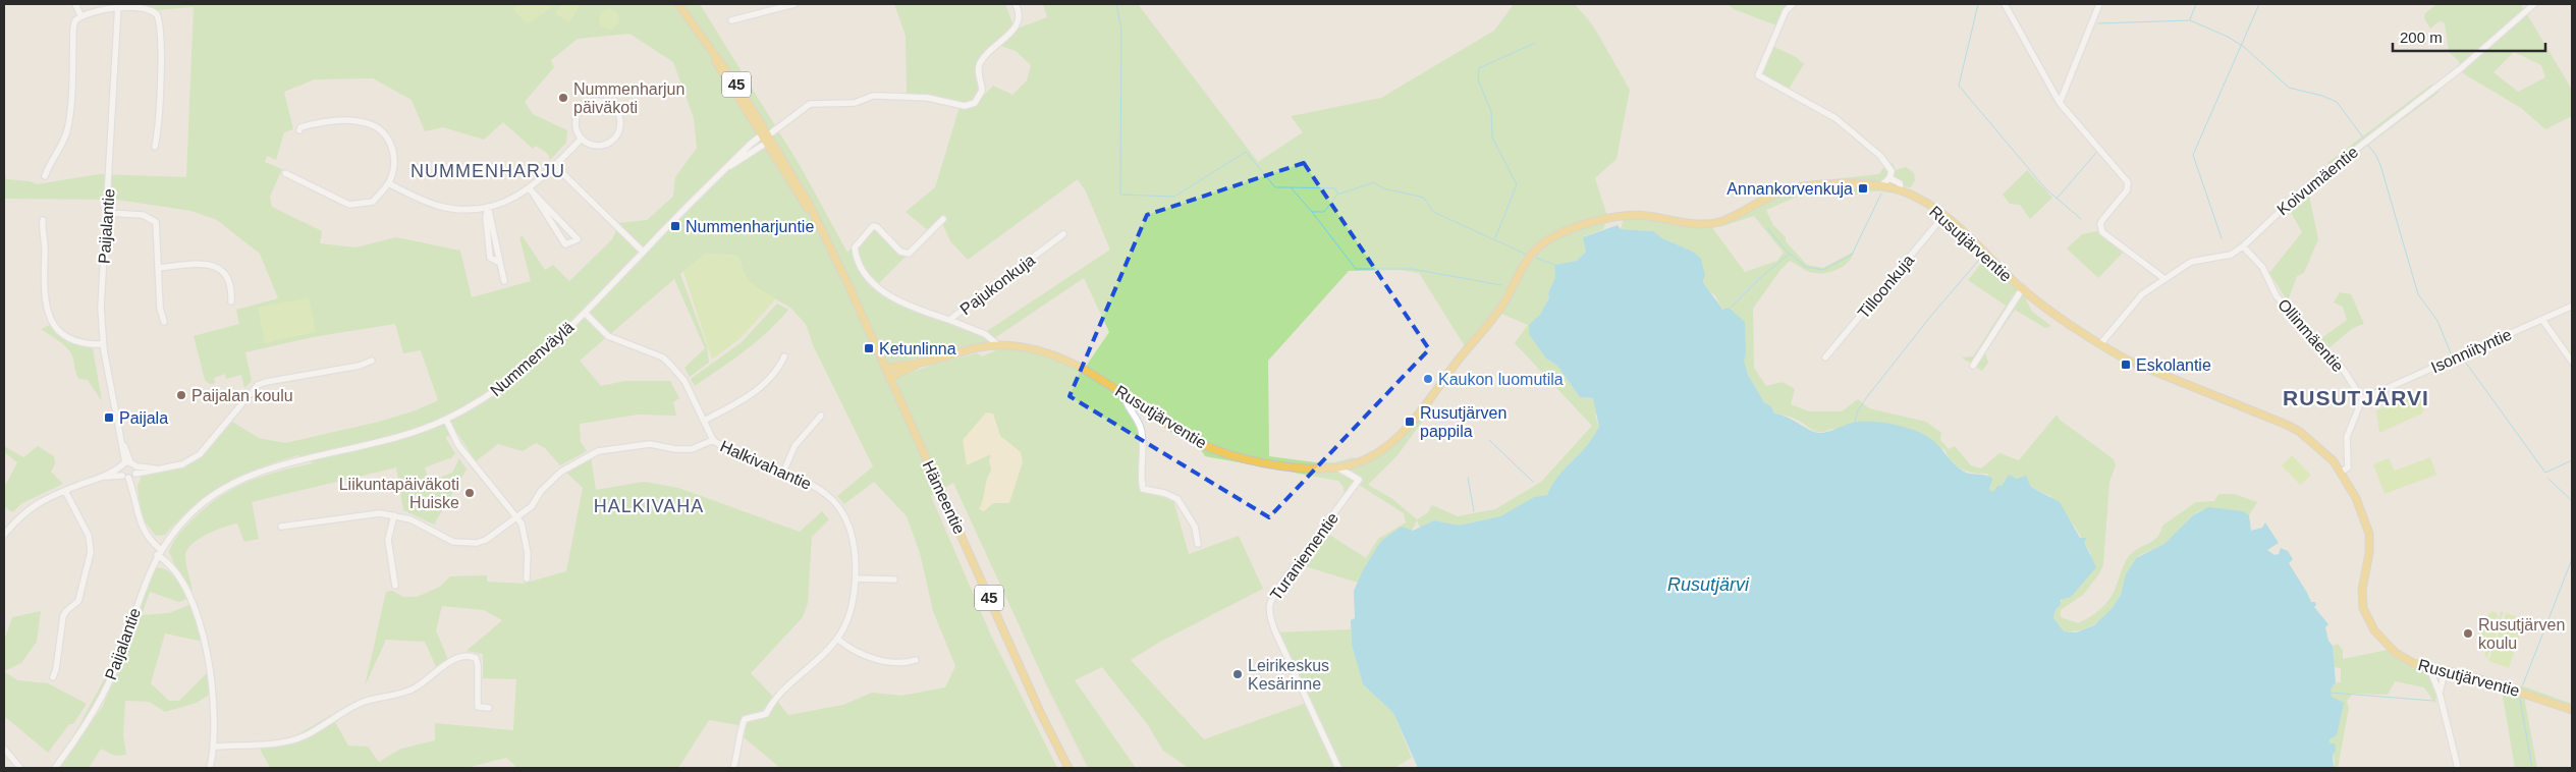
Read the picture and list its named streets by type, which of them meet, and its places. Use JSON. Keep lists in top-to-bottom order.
{
  "streets": {
    "main road": ["45", "Rusutjärventie", "Hämeentie"],
    "street": [
      "Koivumäentie",
      "Paijalantie",
      "Pajukonkuja",
      "Tilloonkuja",
      "Ollinmäentie",
      "Isonniityntie",
      "Nummenväylä",
      "Halkivahantie",
      "Turaniementie"
    ]
  },
  "crossings": [
    ["Koivumäentie", "Rusutjärventie"],
    ["Koivumäentie", "Ollinmäentie"],
    ["Paijalantie", "Nummenväylä"],
    ["Rusutjärventie", "Pajukonkuja"],
    ["Rusutjärventie", "Tilloonkuja"],
    ["Rusutjärventie", "Hämeentie"],
    ["Rusutjärventie", "Turaniementie"],
    ["Ollinmäentie", "Isonniityntie"],
    ["Nummenväylä", "Halkivahantie"],
    ["Nummenväylä", "Hämeentie"]
  ],
  "districts": ["NUMMENHARJU", "RUSUTJÄRVI", "HALKIVAHA"],
  "water": ["Rusutjärvi"],
  "places": {
    "other": [
      "Nummenharjun päiväkoti",
      "Kaukon luomutila",
      "Paijalan koulu",
      "Liikuntapäiväkoti Huiske",
      "Rusutjärven koulu",
      "Leirikeskus Kesärinne"
    ],
    "transit": [
      "Annankorvenkuja",
      "Nummenharjuntie",
      "Ketunlinna",
      "Eskolantie",
      "Paijala",
      "Rusutjärven pappila"
    ]
  },
  "scale_bar": "200 m"
}
